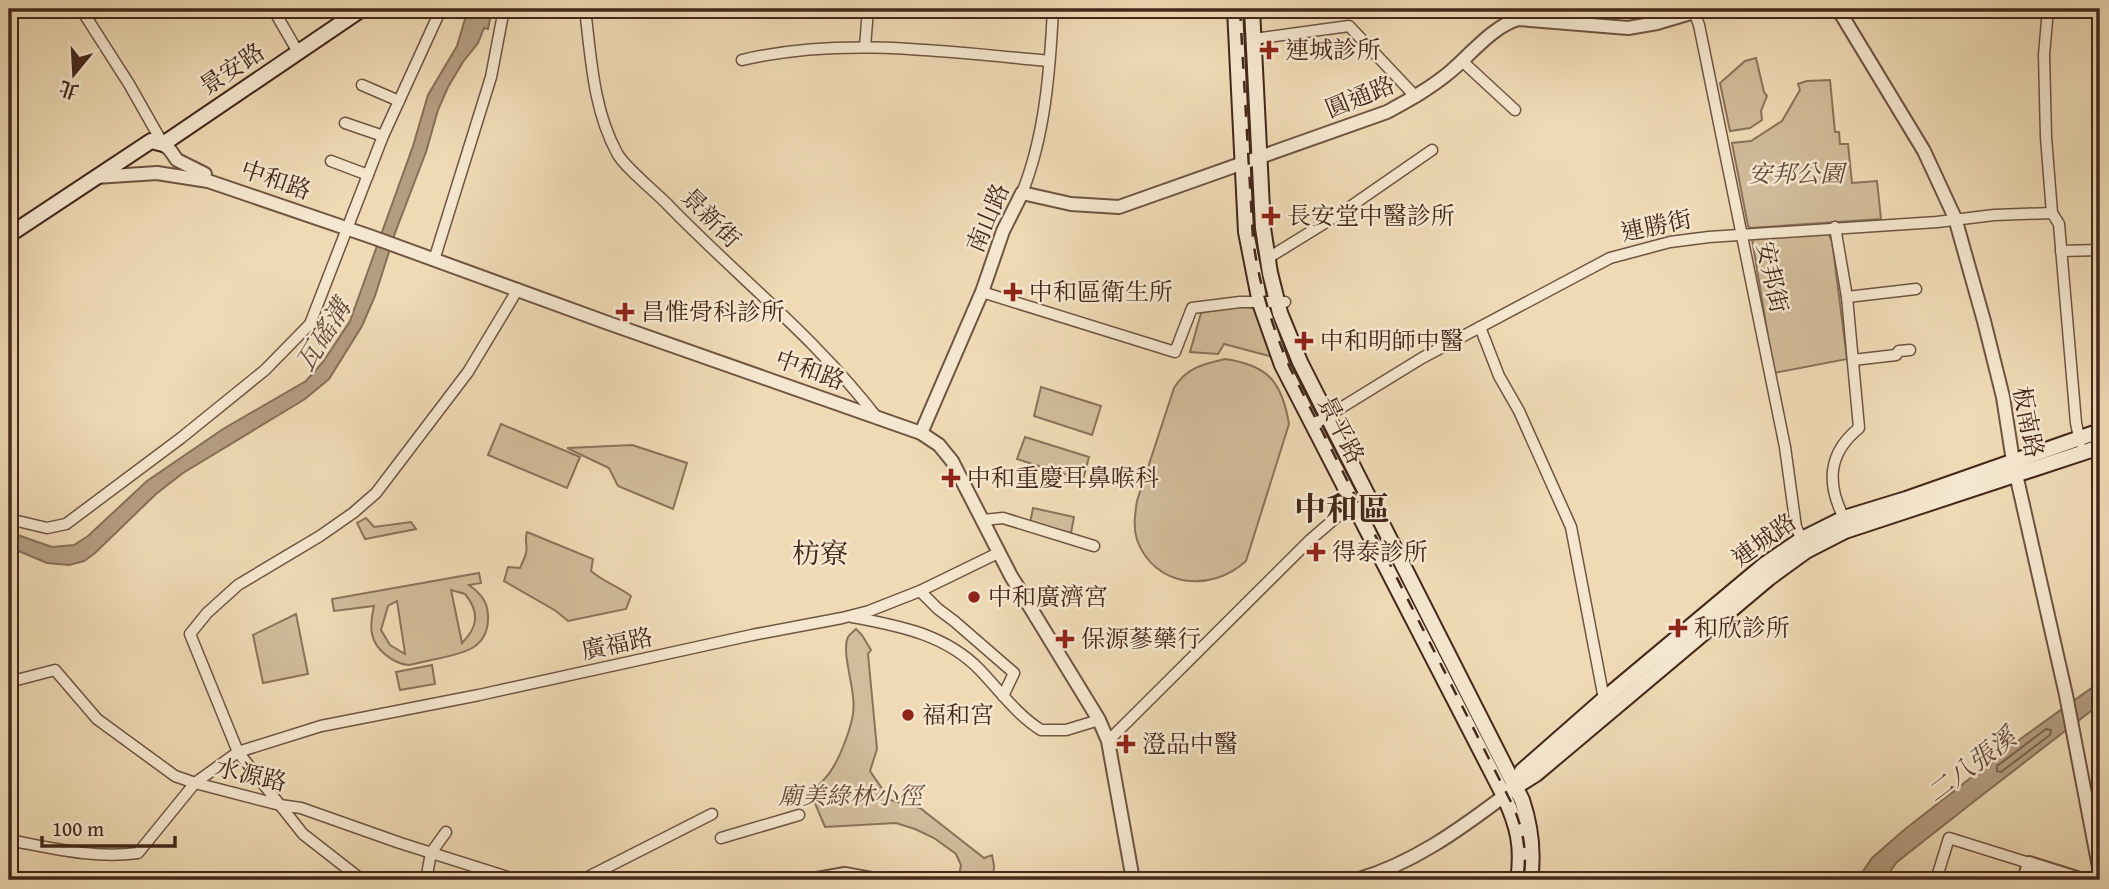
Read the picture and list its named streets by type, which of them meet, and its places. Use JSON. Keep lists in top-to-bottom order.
{
  "streets": {
    "main road": [
      "景安路",
      "中和路",
      "景平路",
      "連城路"
    ],
    "street": [
      "圓通路",
      "景新街",
      "南山路",
      "連勝街",
      "安邦街",
      "板南路",
      "廣福路",
      "水源路"
    ]
  },
  "crossings": [
    ["景安路", "中和路"],
    ["圓通路", "南山路"],
    ["圓通路", "安邦街"],
    ["圓通路", "景平路"],
    ["中和路", "景新街"],
    ["中和路", "南山路"],
    ["中和路", "廣福路"],
    ["連勝街", "安邦街"],
    ["連勝街", "板南路"],
    ["連勝街", "景平路"],
    ["安邦街", "連城路"],
    ["板南路", "連城路"],
    ["景平路", "連城路"],
    ["廣福路", "水源路"]
  ],
  "districts": ["中和區", "枋寮"],
  "water": ["瓦磘溝", "二八張溪"],
  "parks": ["安邦公園", "廟美綠林小徑"],
  "places": {
    "health": [
      "連城診所",
      "長安堂中醫診所",
      "中和區衛生所",
      "昌惟骨科診所",
      "中和明師中醫",
      "中和重慶耳鼻喉科",
      "得泰診所",
      "和欣診所",
      "保源蔘藥行",
      "澄品中醫"
    ],
    "other": ["中和廣濟宮", "福和宮"]
  },
  "scale_bar": "100 m",
  "north": "bottom"
}
